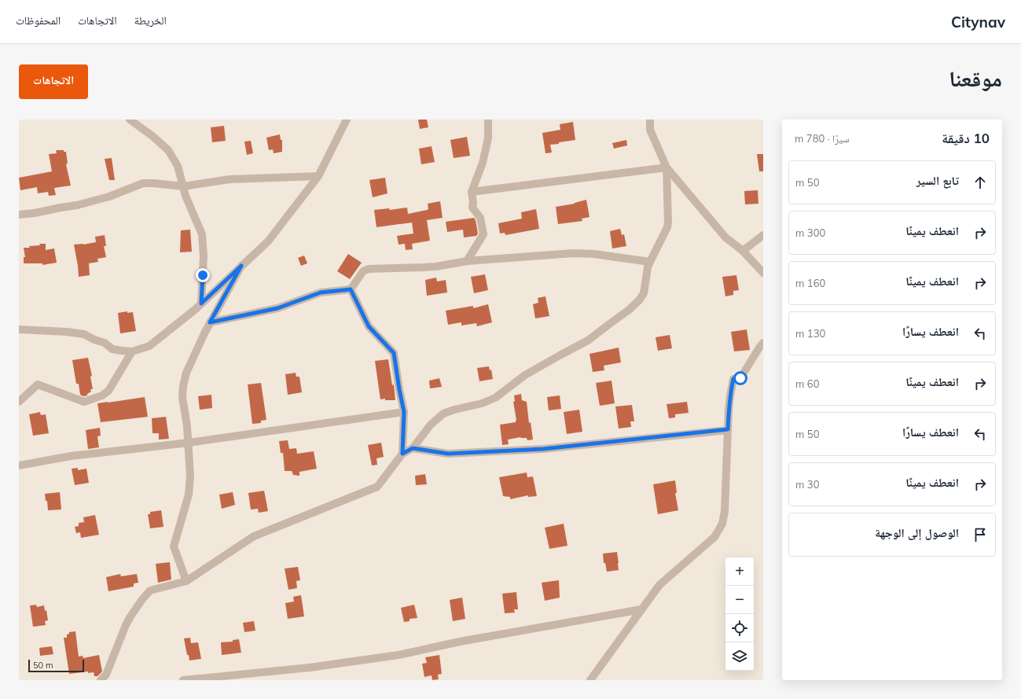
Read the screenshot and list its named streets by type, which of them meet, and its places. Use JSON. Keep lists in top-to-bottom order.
{
  "scale_bar": "50 m",
  "page": {
    "header": "Citynav",
    "nav": ["الخريطة", "الاتجاهات", "المحفوظات"],
    "title": "موقعنا",
    "buttons": "الاتجاهات",
    "heading": ["10 دقيقة", "سيرًا · 780 m"],
    "list": [
      ["تابع السير", "50 m"],
      ["انعطف يمينًا", "300 m"],
      ["انعطف يمينًا", "160 m"],
      ["انعطف يسارًا", "130 m"],
      ["انعطف يمينًا", "60 m"],
      ["انعطف يسارًا", "50 m"],
      ["انعطف يمينًا", "30 m"],
      "الوصول إلى الوجهة"
    ],
    "map_buttons": ["+", "−"],
    "scale": "50 m"
  }
}
